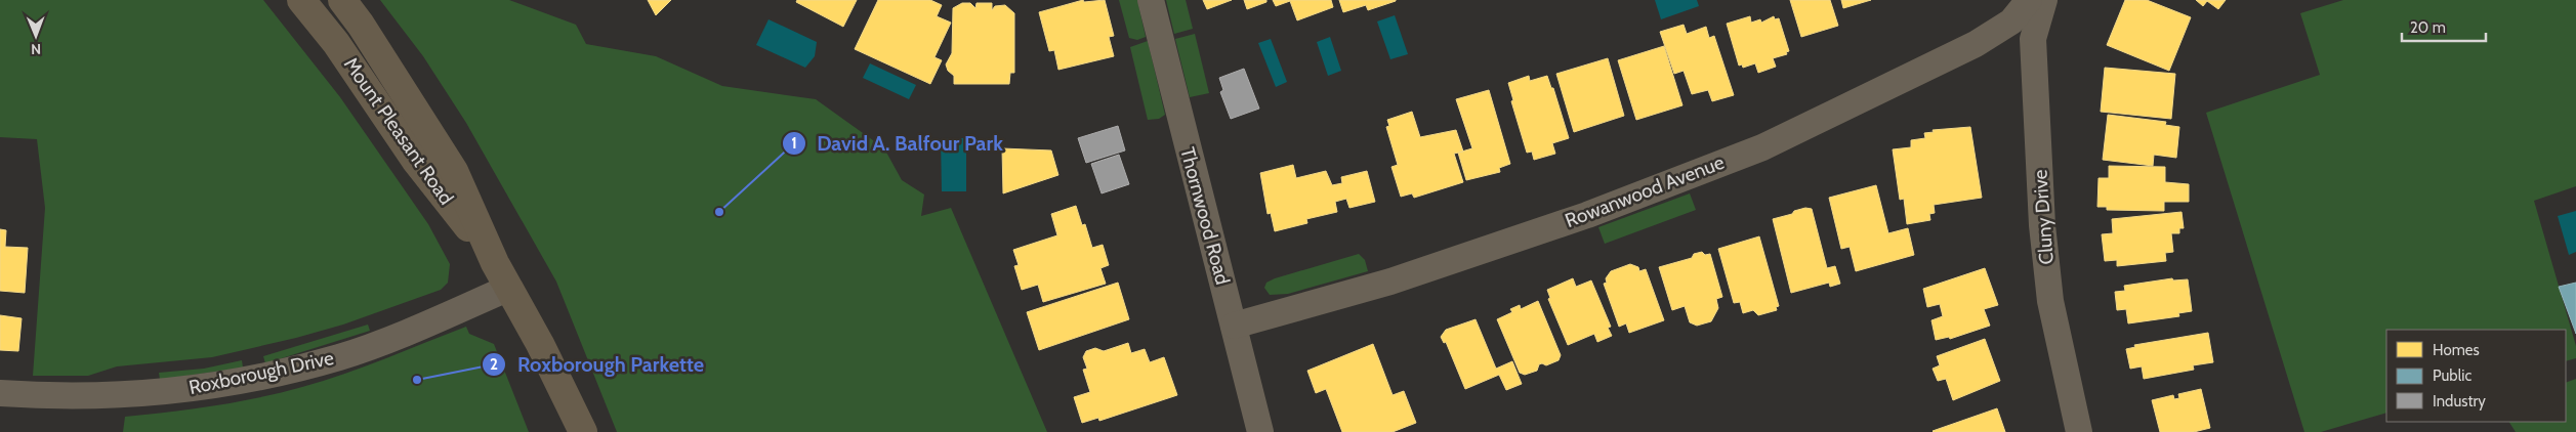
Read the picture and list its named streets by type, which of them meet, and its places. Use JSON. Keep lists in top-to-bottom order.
{
  "streets": {
    "main road": ["Mount Pleasant Road"],
    "street": [
      "Rowanwood Avenue",
      "Thornwood Road",
      "Cluny Drive",
      "Roxborough Drive"
    ]
  },
  "crossings": [
    ["Mount Pleasant Road", "Roxborough Drive"],
    ["Rowanwood Avenue", "Thornwood Road"]
  ],
  "places": ["David A. Balfour Park", "Roxborough Parkette"],
  "legend": ["Homes", "Public", "Industry"],
  "scale_bar": "20 m",
  "north": "bottom"
}
